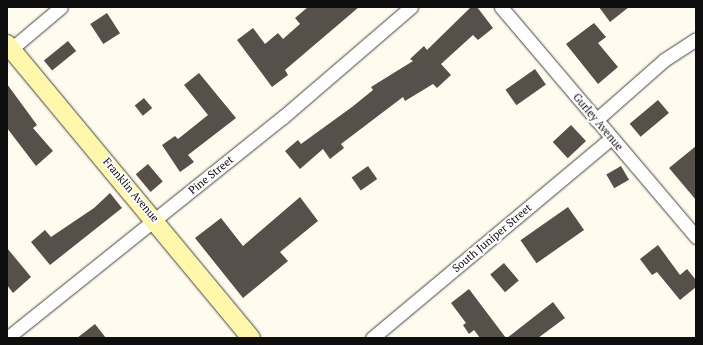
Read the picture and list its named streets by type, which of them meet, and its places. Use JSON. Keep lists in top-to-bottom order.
{
  "streets": {
    "street": [
      "Gurley Avenue",
      "Pine Street",
      "Franklin Avenue",
      "South Juniper Street"
    ]
  },
  "crossings": [
    ["Gurley Avenue", "South Juniper Street"],
    ["Pine Street", "Franklin Avenue"]
  ]
}
